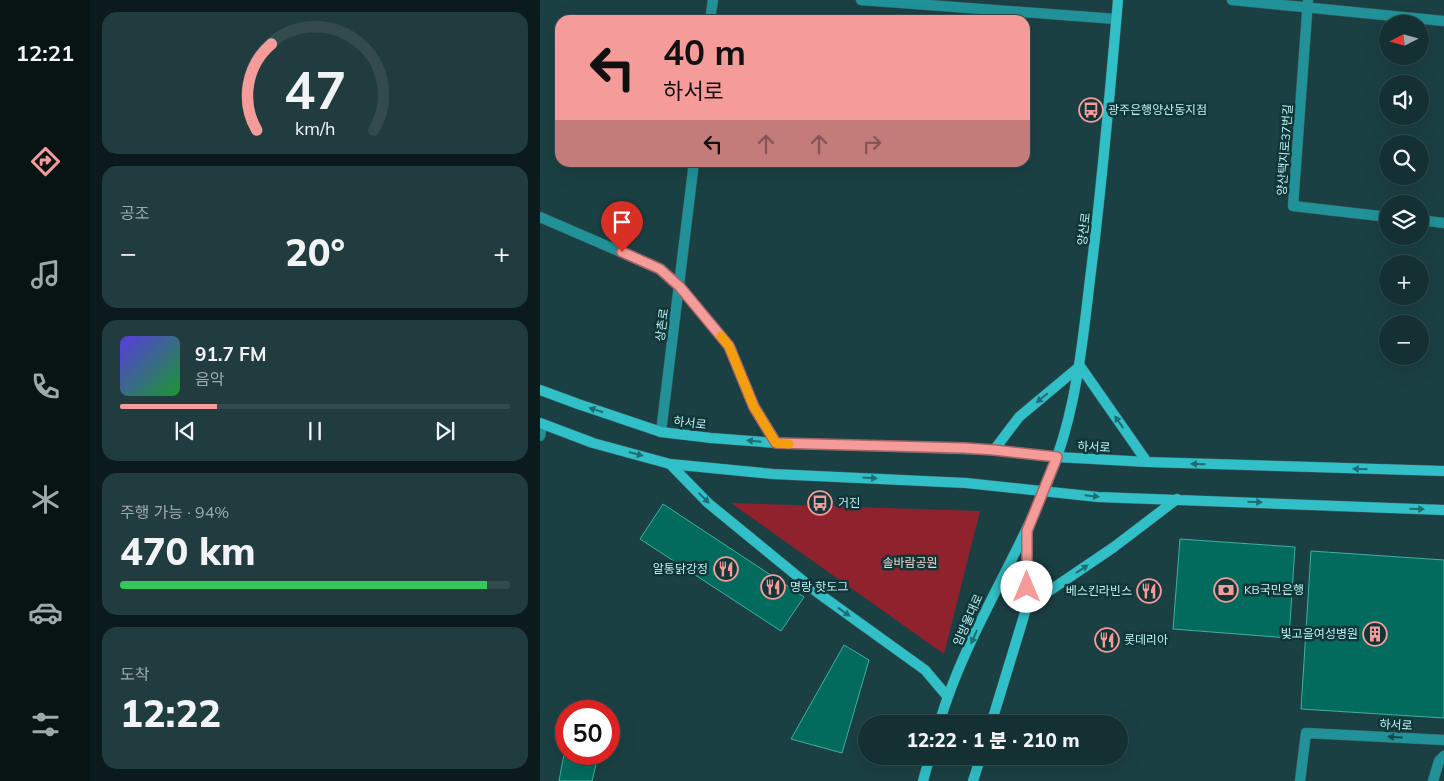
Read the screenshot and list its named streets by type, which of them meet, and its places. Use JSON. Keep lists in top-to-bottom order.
{
  "streets": {
    "main road": ["양산로", "하서로", "임방울대로"],
    "street": ["양산택지로37번길", "상촌로"]
  },
  "crossings": [
    ["양산로", "하서로"],
    ["양산로", "임방울대로"],
    ["상촌로", "하서로"],
    ["하서로", "임방울대로"]
  ],
  "parks": ["솔바람공원"],
  "places": {
    "bus stop": ["광주은행양산동지점", "거진"],
    "restaurant": [
      "알통닭강정",
      "명랑 핫도그",
      "베스킨라빈스",
      "롯데리아"
    ],
    "bank": ["KB국민은행"],
    "building": ["빛고을여성병원"]
  },
  "north": "left",
  "page": {
    "tabs": "12:21",
    "map_buttons": ["+", "−"],
    "turn": ["40 m", "하서로"],
    "tile": [
      "공조",
      ["주행 가능 · 94%", "470 km"],
      ["도착", "12:22"]
    ],
    "heat": ["−", "20°", "+"],
    "song": ["91.7 FM", "음악"],
    "limit": "50",
    "trip": "12:22 · 1 분 · 210 m",
    "gauge": ["47", "km/h"]
  }
}
